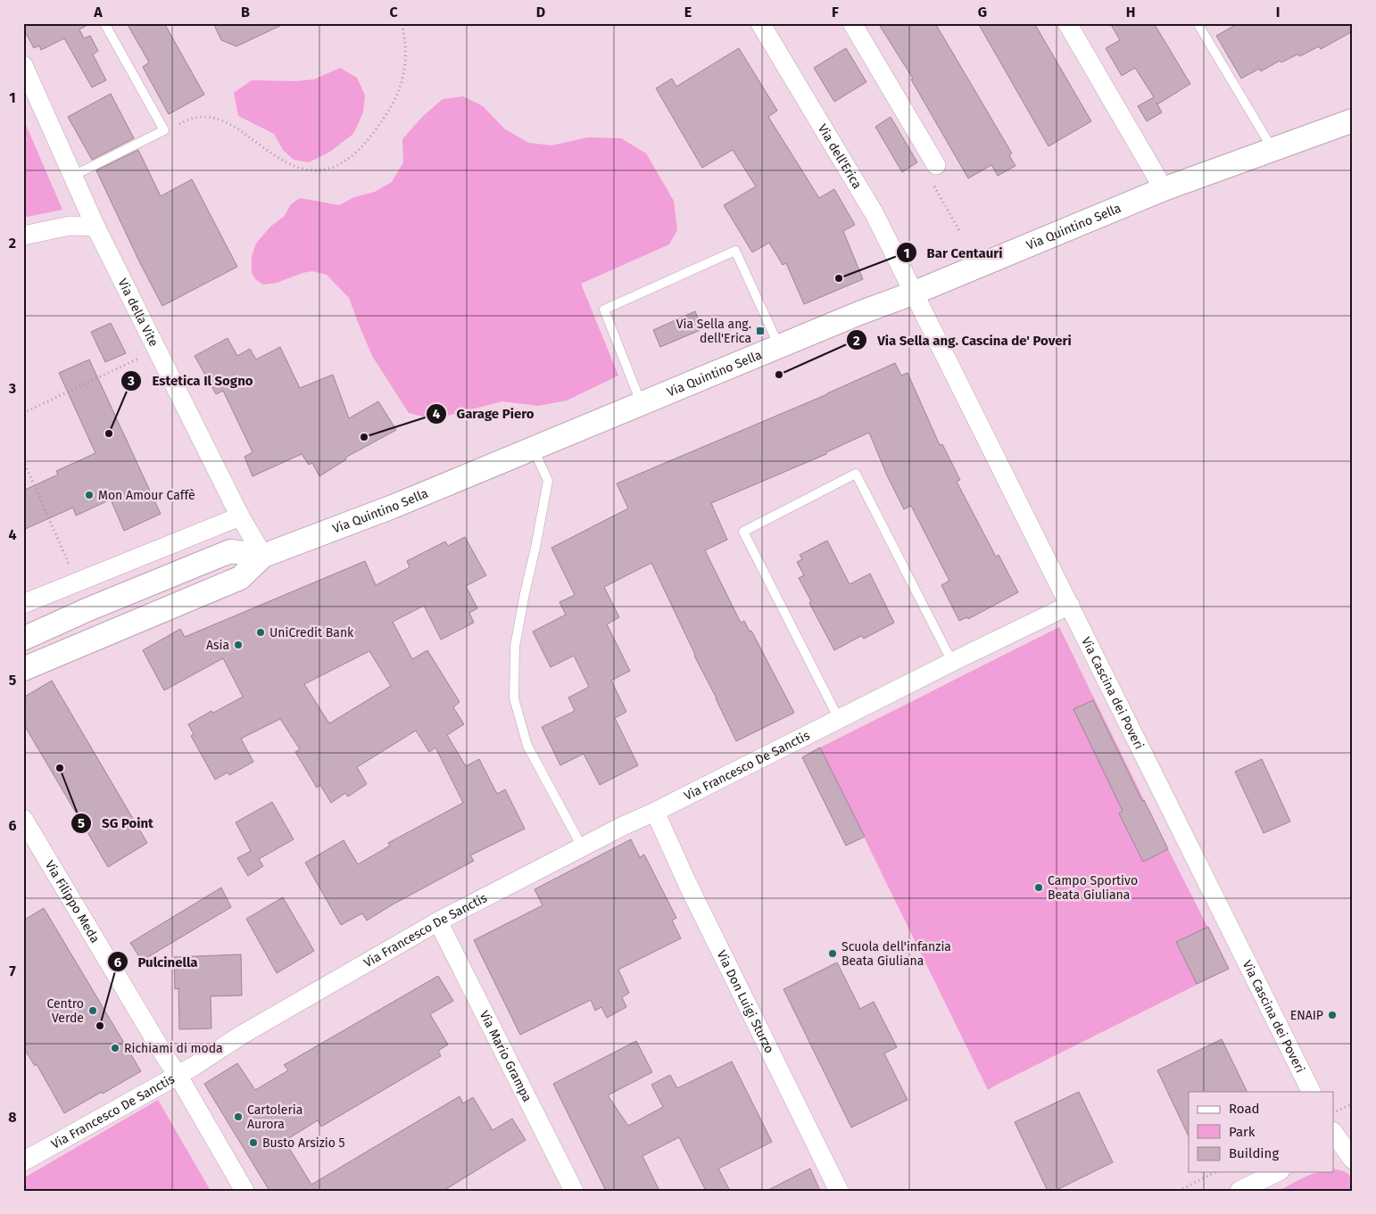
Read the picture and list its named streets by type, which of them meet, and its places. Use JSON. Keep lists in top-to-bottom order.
{
  "streets": {
    "street": [
      "Via dell'Erica",
      "Via Quintino Sella",
      "Via della Vite",
      "Via Cascina dei Poveri",
      "Via Francesco De Sanctis",
      "Via Filippo Meda",
      "Via Don Luigi Sturzo",
      "Via Mario Grampa"
    ]
  },
  "crossings": [
    ["Via dell'Erica", "Via Quintino Sella"],
    ["Via dell'Erica", "Via Cascina dei Poveri"],
    ["Via Quintino Sella", "Via della Vite"],
    ["Via Quintino Sella", "Via Cascina dei Poveri"],
    ["Via Cascina dei Poveri", "Via Francesco De Sanctis"],
    ["Via Francesco De Sanctis", "Via Filippo Meda"],
    ["Via Francesco De Sanctis", "Via Don Luigi Sturzo"],
    ["Via Francesco De Sanctis", "Via Mario Grampa"]
  ],
  "places": {
    "other": [
      "Bar Centauri",
      "Via Sella ang. Cascina de' Poveri",
      "Estetica Il Sogno",
      "Garage Piero",
      "Mon Amour Caffè",
      "UniCredit Bank",
      "Asia",
      "SG Point",
      "Campo Sportivo Beata Giuliana",
      "Scuola dell'infanzia Beata Giuliana",
      "Centro Verde",
      "ENAIP",
      "Pulcinella",
      "Richiami di moda",
      "Cartoleria Aurora",
      "Busto Arsizio 5"
    ],
    "transit": ["Via Sella ang. dell'Erica"]
  },
  "legend": ["Road", "Park", "Building"],
  "grid": {
    "columns": [
      "A",
      "B",
      "C",
      "D",
      "E",
      "F",
      "G",
      "H",
      "I"
    ],
    "rows": [
      "1",
      "2",
      "3",
      "4",
      "5",
      "6",
      "7",
      "8"
    ]
  }
}
